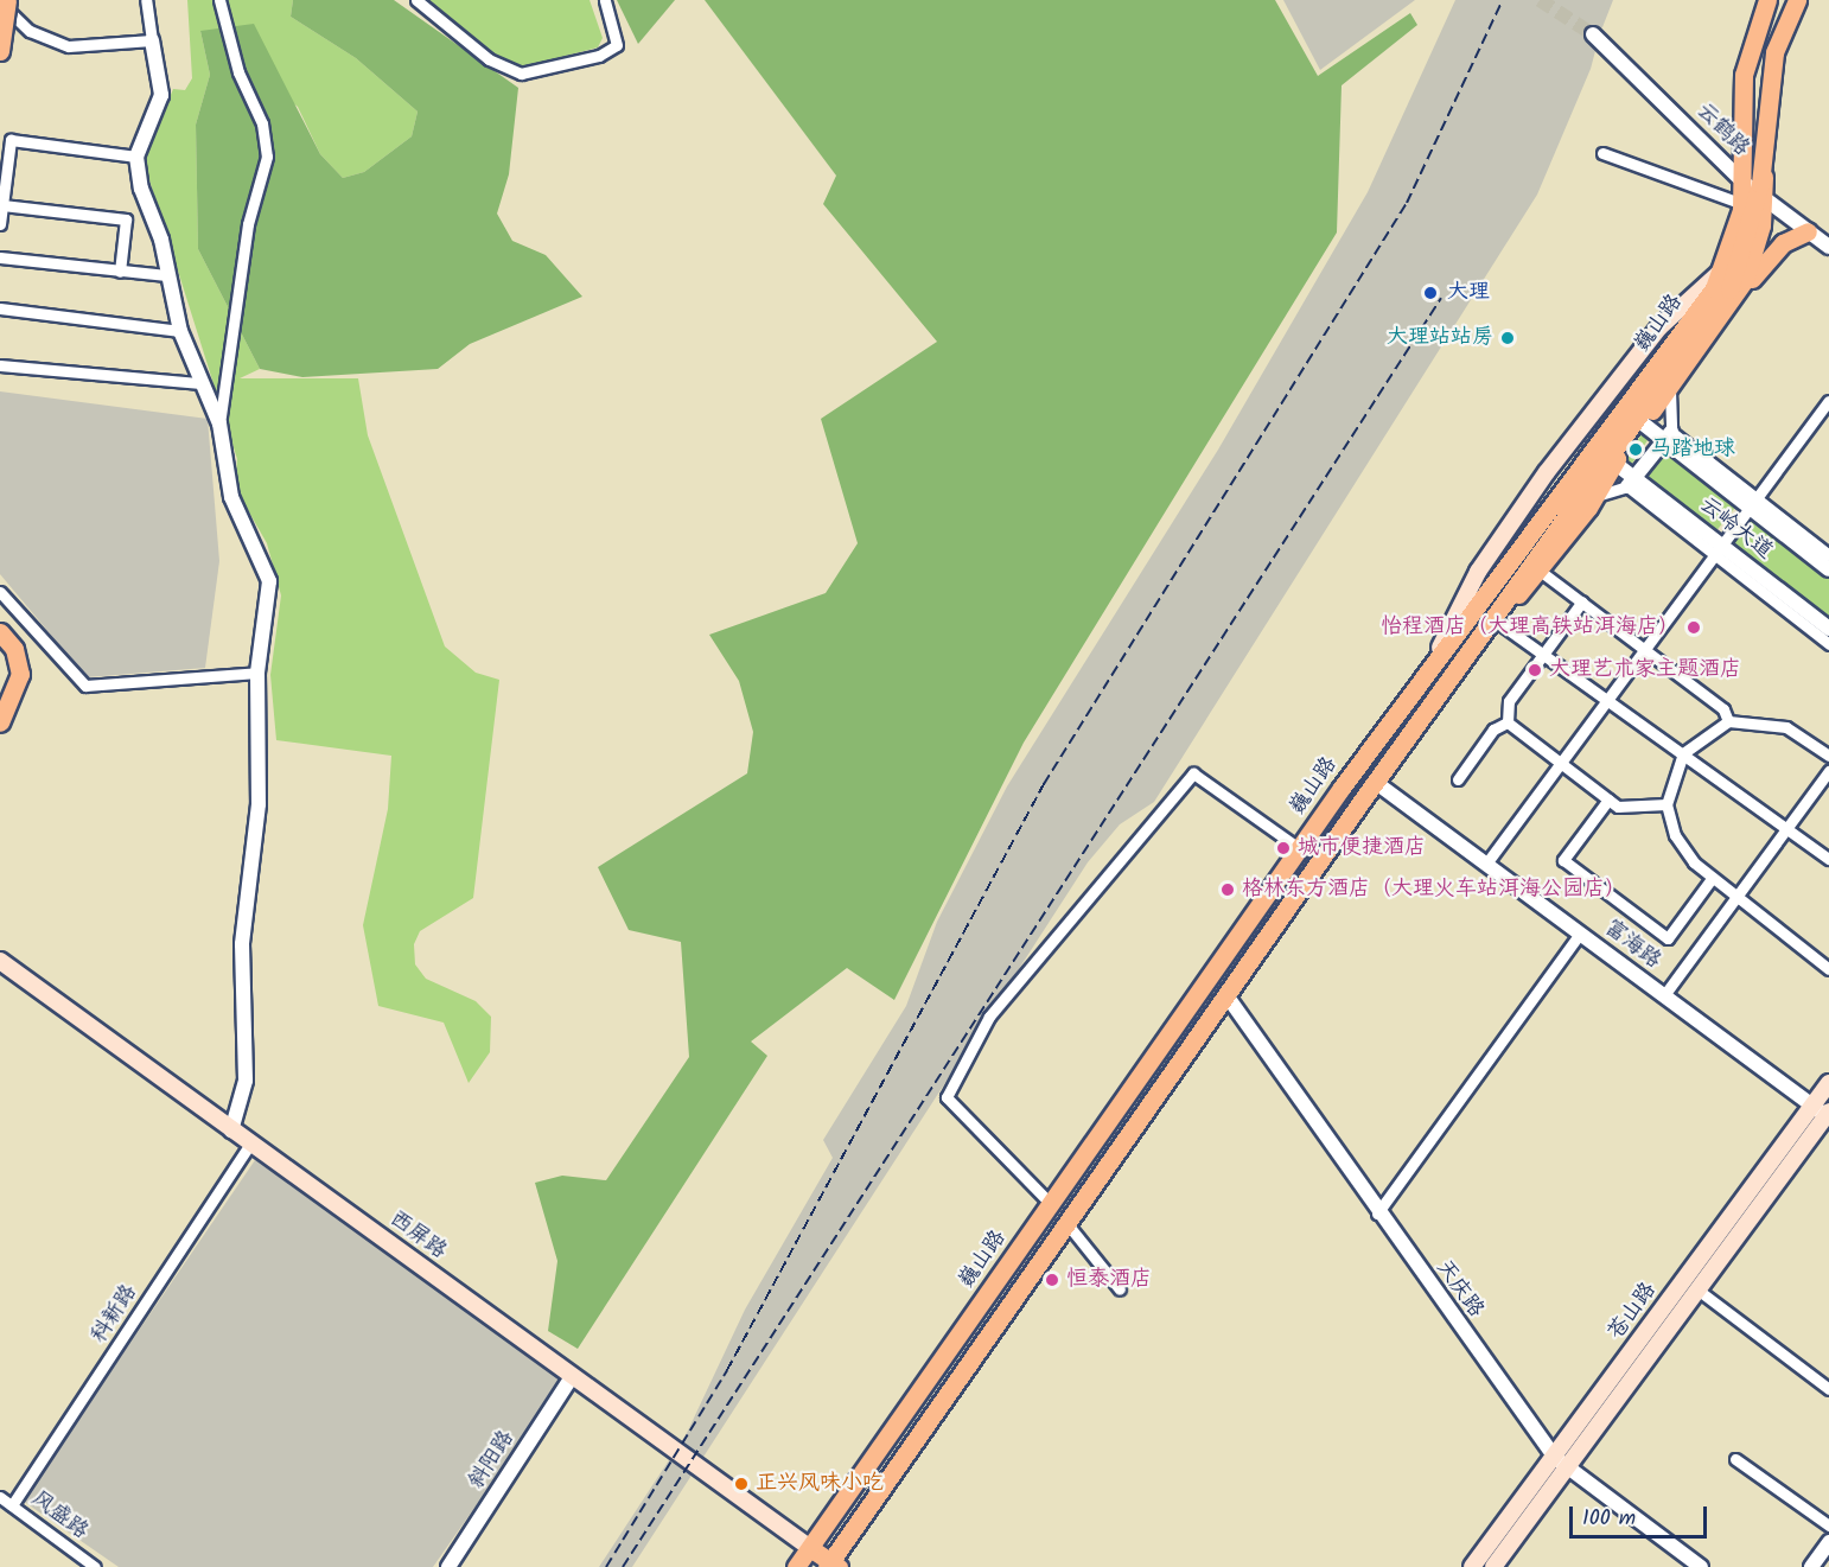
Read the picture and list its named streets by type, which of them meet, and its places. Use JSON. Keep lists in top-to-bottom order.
{
  "streets": {
    "main road": ["巍山路", "西屏路", "苍山路"],
    "street": [
      "云鹤路",
      "云岭大道",
      "富海路",
      "天庆路",
      "科新路",
      "斜阳路",
      "风盛路"
    ]
  },
  "crossings": [
    ["云鹤路", "巍山路"],
    ["巍山路", "富海路"],
    ["巍山路", "西屏路"],
    ["巍山路", "天庆路"],
    ["富海路", "苍山路"],
    ["西屏路", "科新路"],
    ["西屏路", "斜阳路"],
    ["天庆路", "苍山路"],
    ["科新路", "风盛路"]
  ],
  "places": [
    "大理",
    "大理站站房",
    "马踏地球",
    "怡程酒店（大理高铁站洱海店）",
    "大理艺术家主题酒店",
    "城市便捷酒店",
    "格林东方酒店（大理火车站洱海公园店）",
    "恒泰酒店",
    "正兴风味小吃"
  ],
  "scale_bar": "100 m"
}
